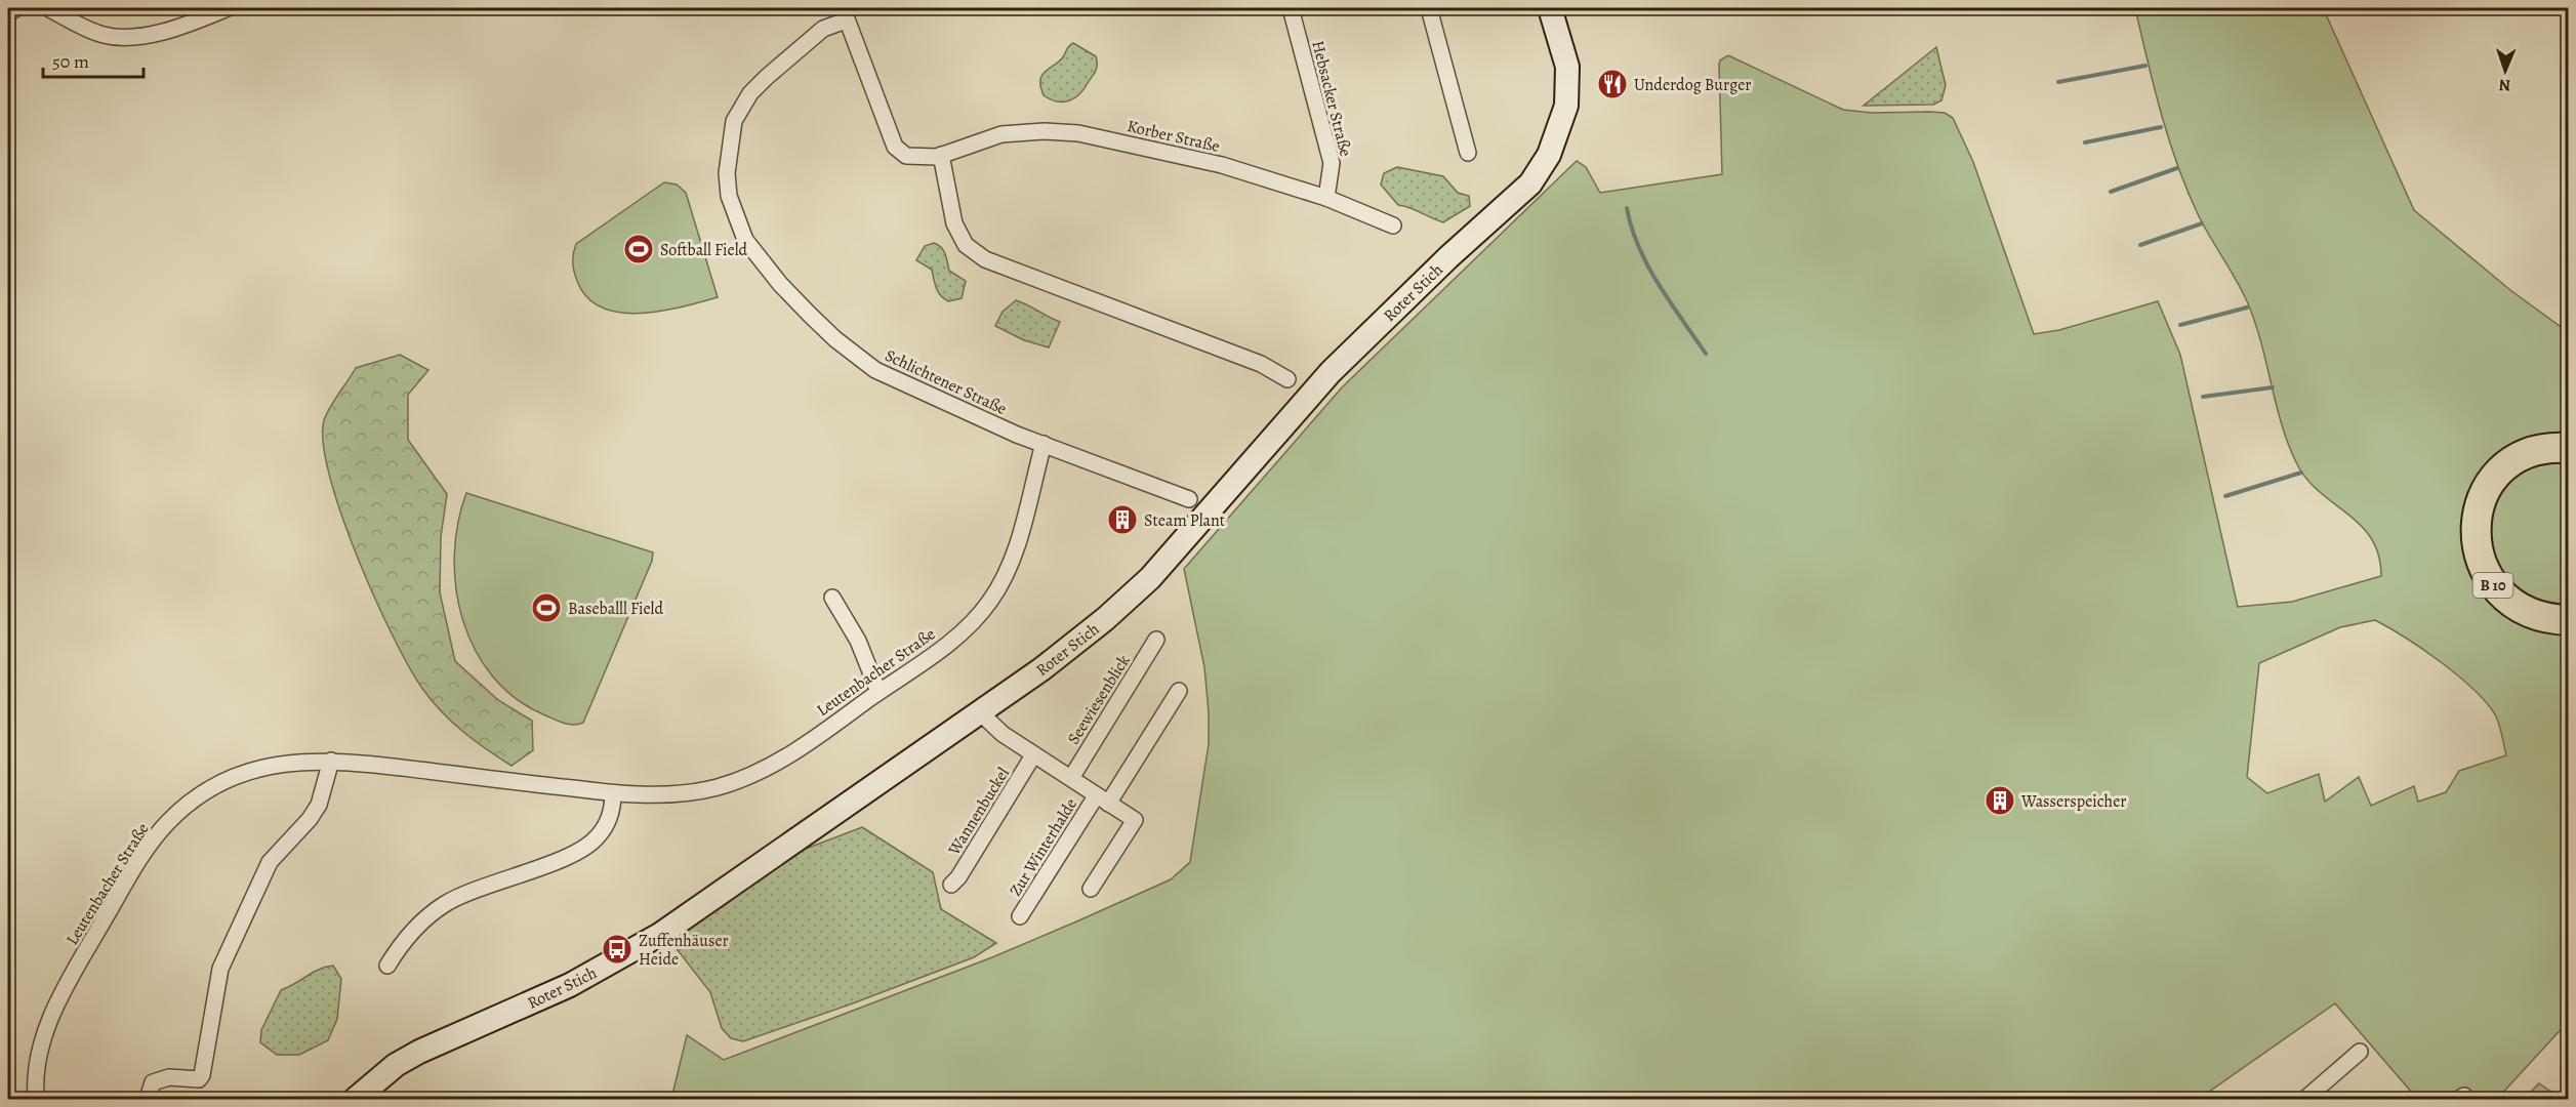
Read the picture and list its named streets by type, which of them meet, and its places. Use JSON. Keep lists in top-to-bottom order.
{
  "streets": {
    "highway": ["B 10"],
    "street": [
      "Hebsacker Straße",
      "Korber Straße",
      "Roter Stich",
      "Schlichtener Straße",
      "Leutenbacher Straße",
      "Seewiesenblick",
      "Wannenbuckel",
      "Zur Winterhalde"
    ]
  },
  "crossings": [
    ["Hebsacker Straße", "Korber Straße"],
    ["Korber Straße", "Schlichtener Straße"],
    ["Schlichtener Straße", "Leutenbacher Straße"]
  ],
  "places": {
    "restaurant": ["Underdog Burger"],
    "sports": ["Softball Field", "Baseballl Field"],
    "building": ["Steam Plant", "Wasserspeicher"],
    "bus stop": ["Zuffenhäuser Heide"]
  },
  "scale_bar": "50 m",
  "north": "bottom"
}
